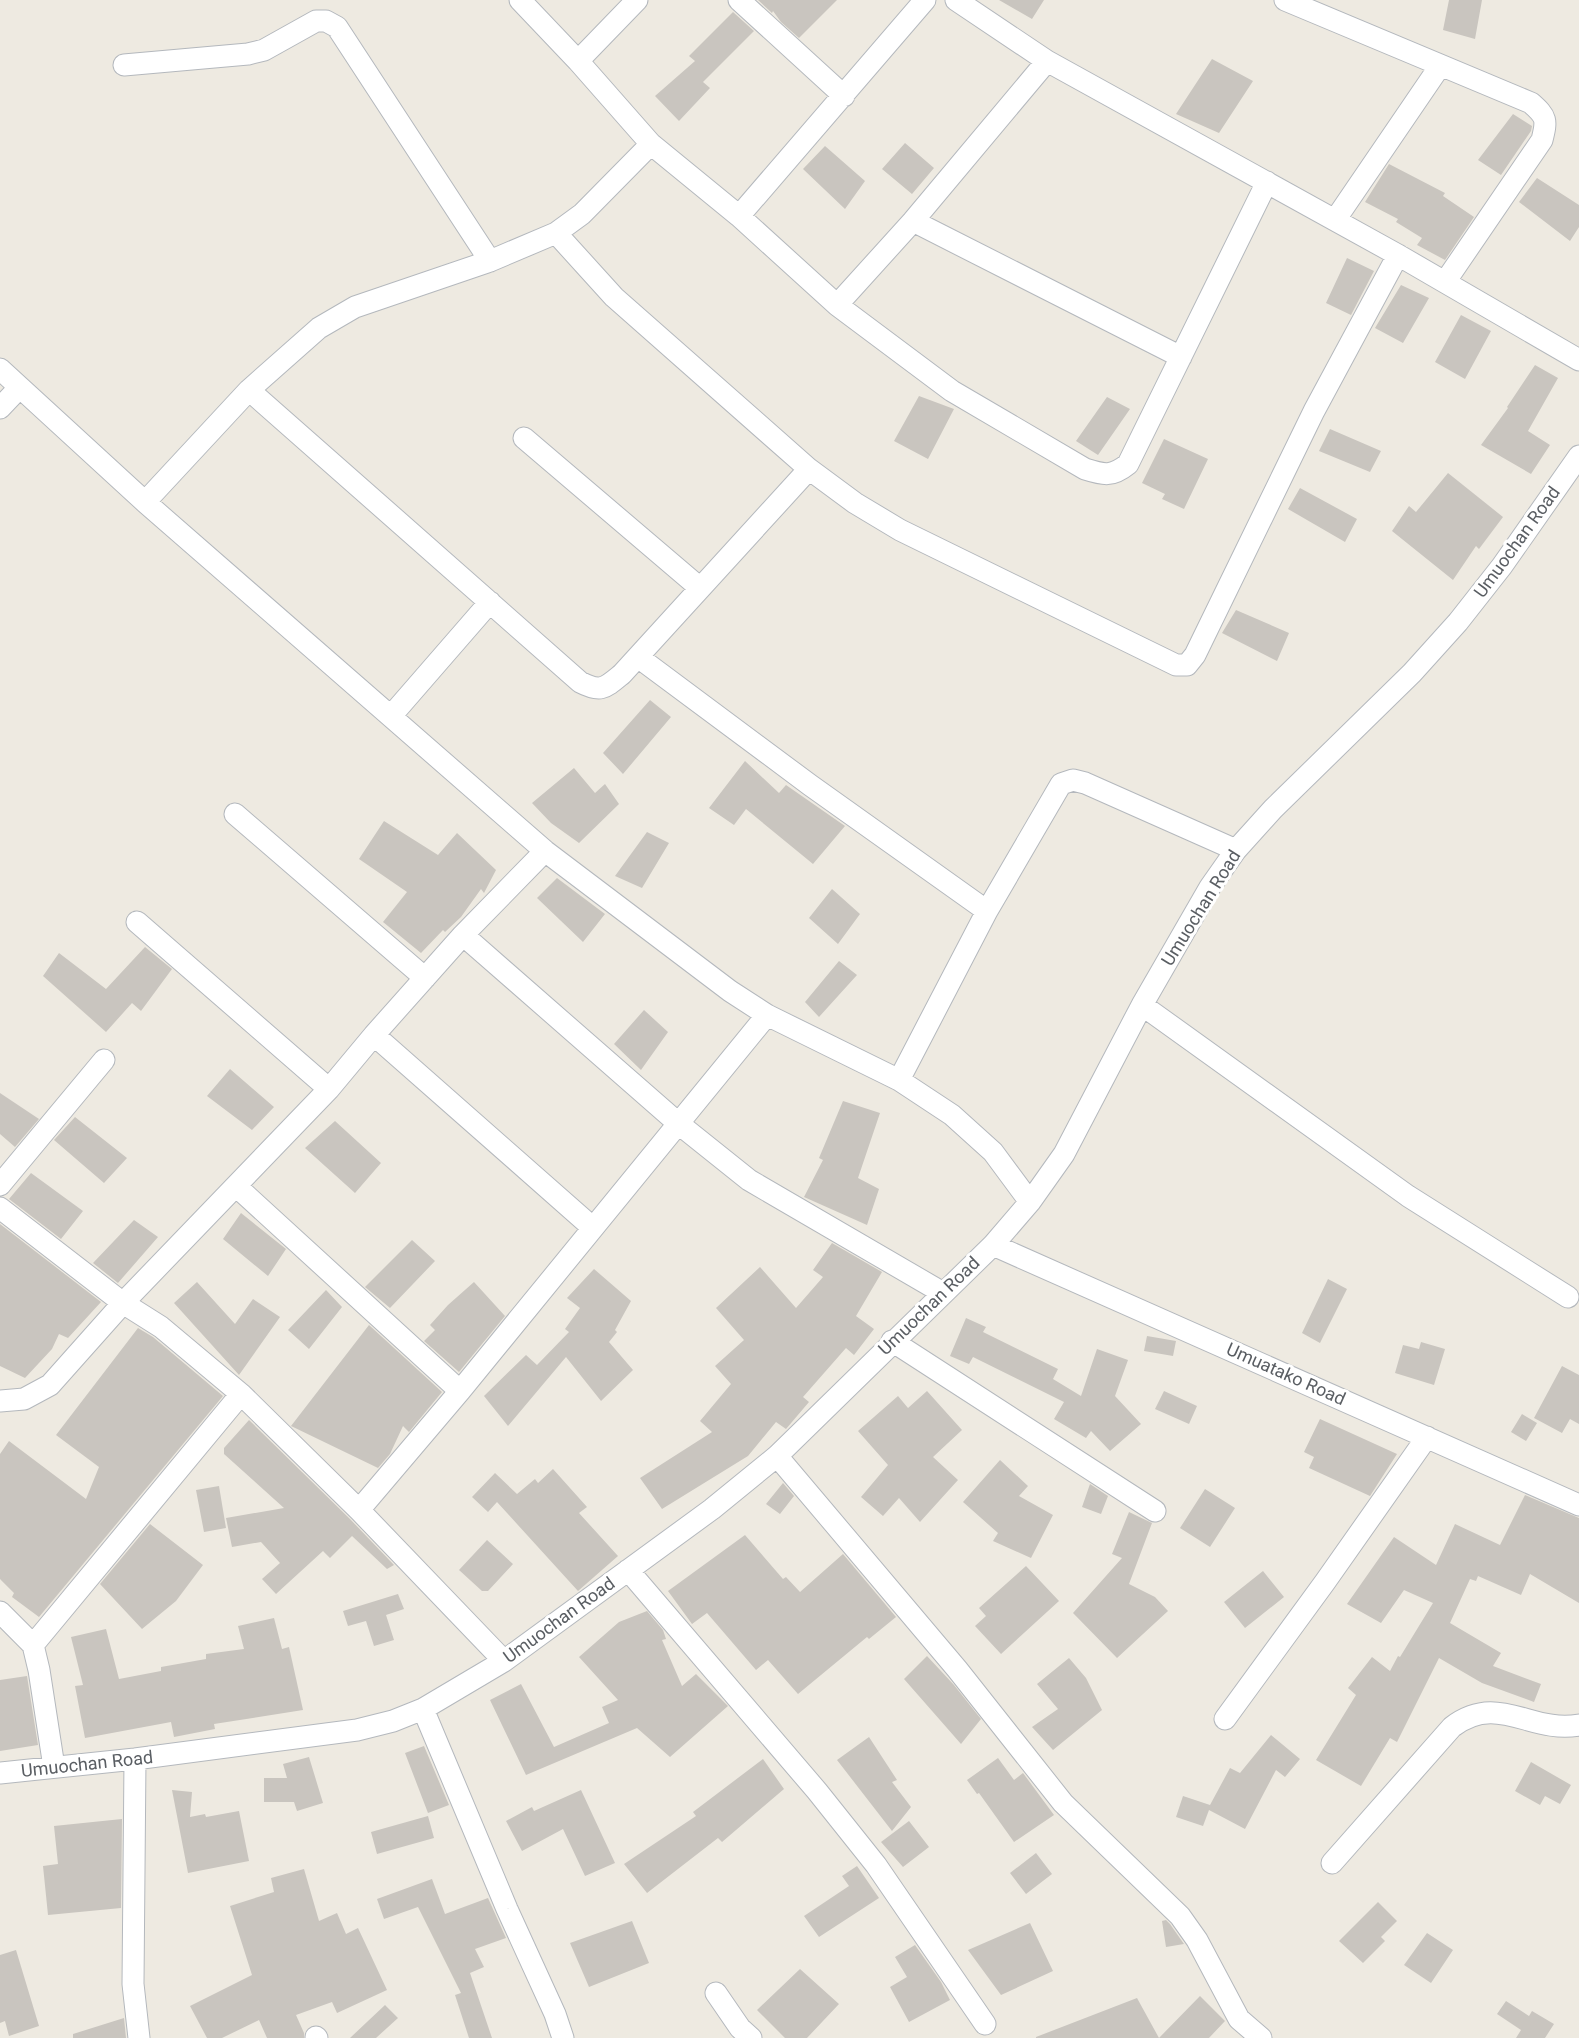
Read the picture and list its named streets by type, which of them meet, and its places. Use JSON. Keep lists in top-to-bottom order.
{
  "streets": {
    "street": ["Umuochan Road", "Umuatako Road"]
  },
  "crossings": [
    ["Umuochan Road", "Umuatako Road"]
  ]
}
